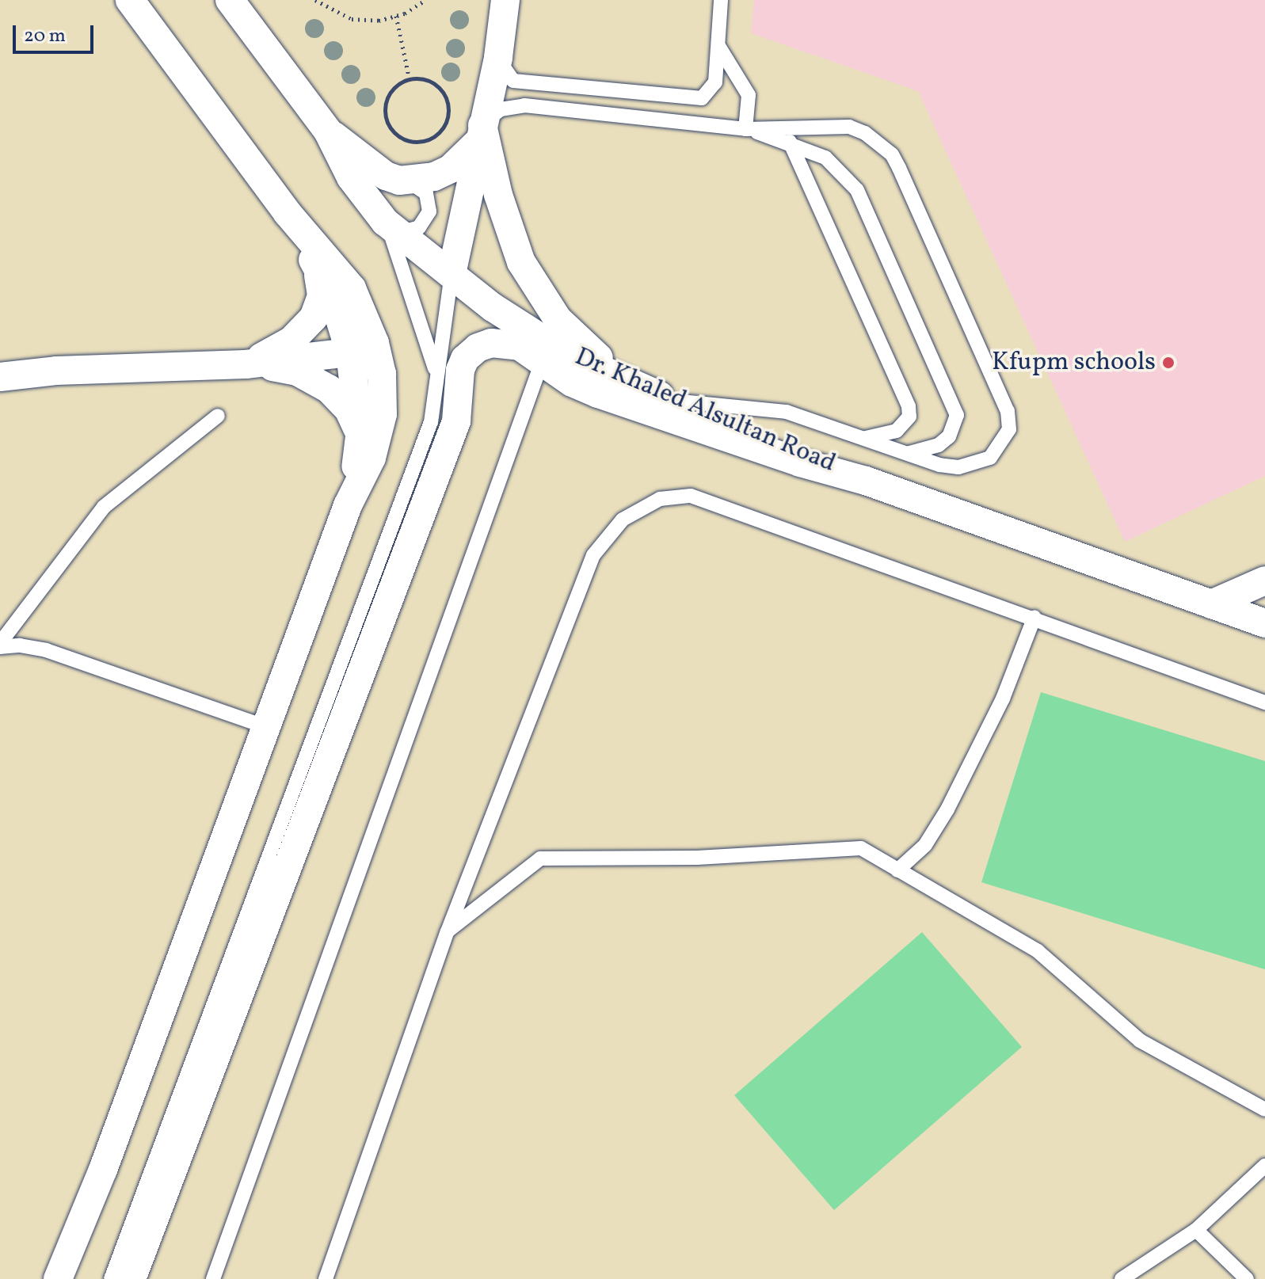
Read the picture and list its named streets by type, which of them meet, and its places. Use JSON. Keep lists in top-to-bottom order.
{
  "streets": {
    "street": ["Dr. Khaled Alsultan Road"]
  },
  "places": ["Kfupm schools"],
  "scale_bar": "20 m"
}
